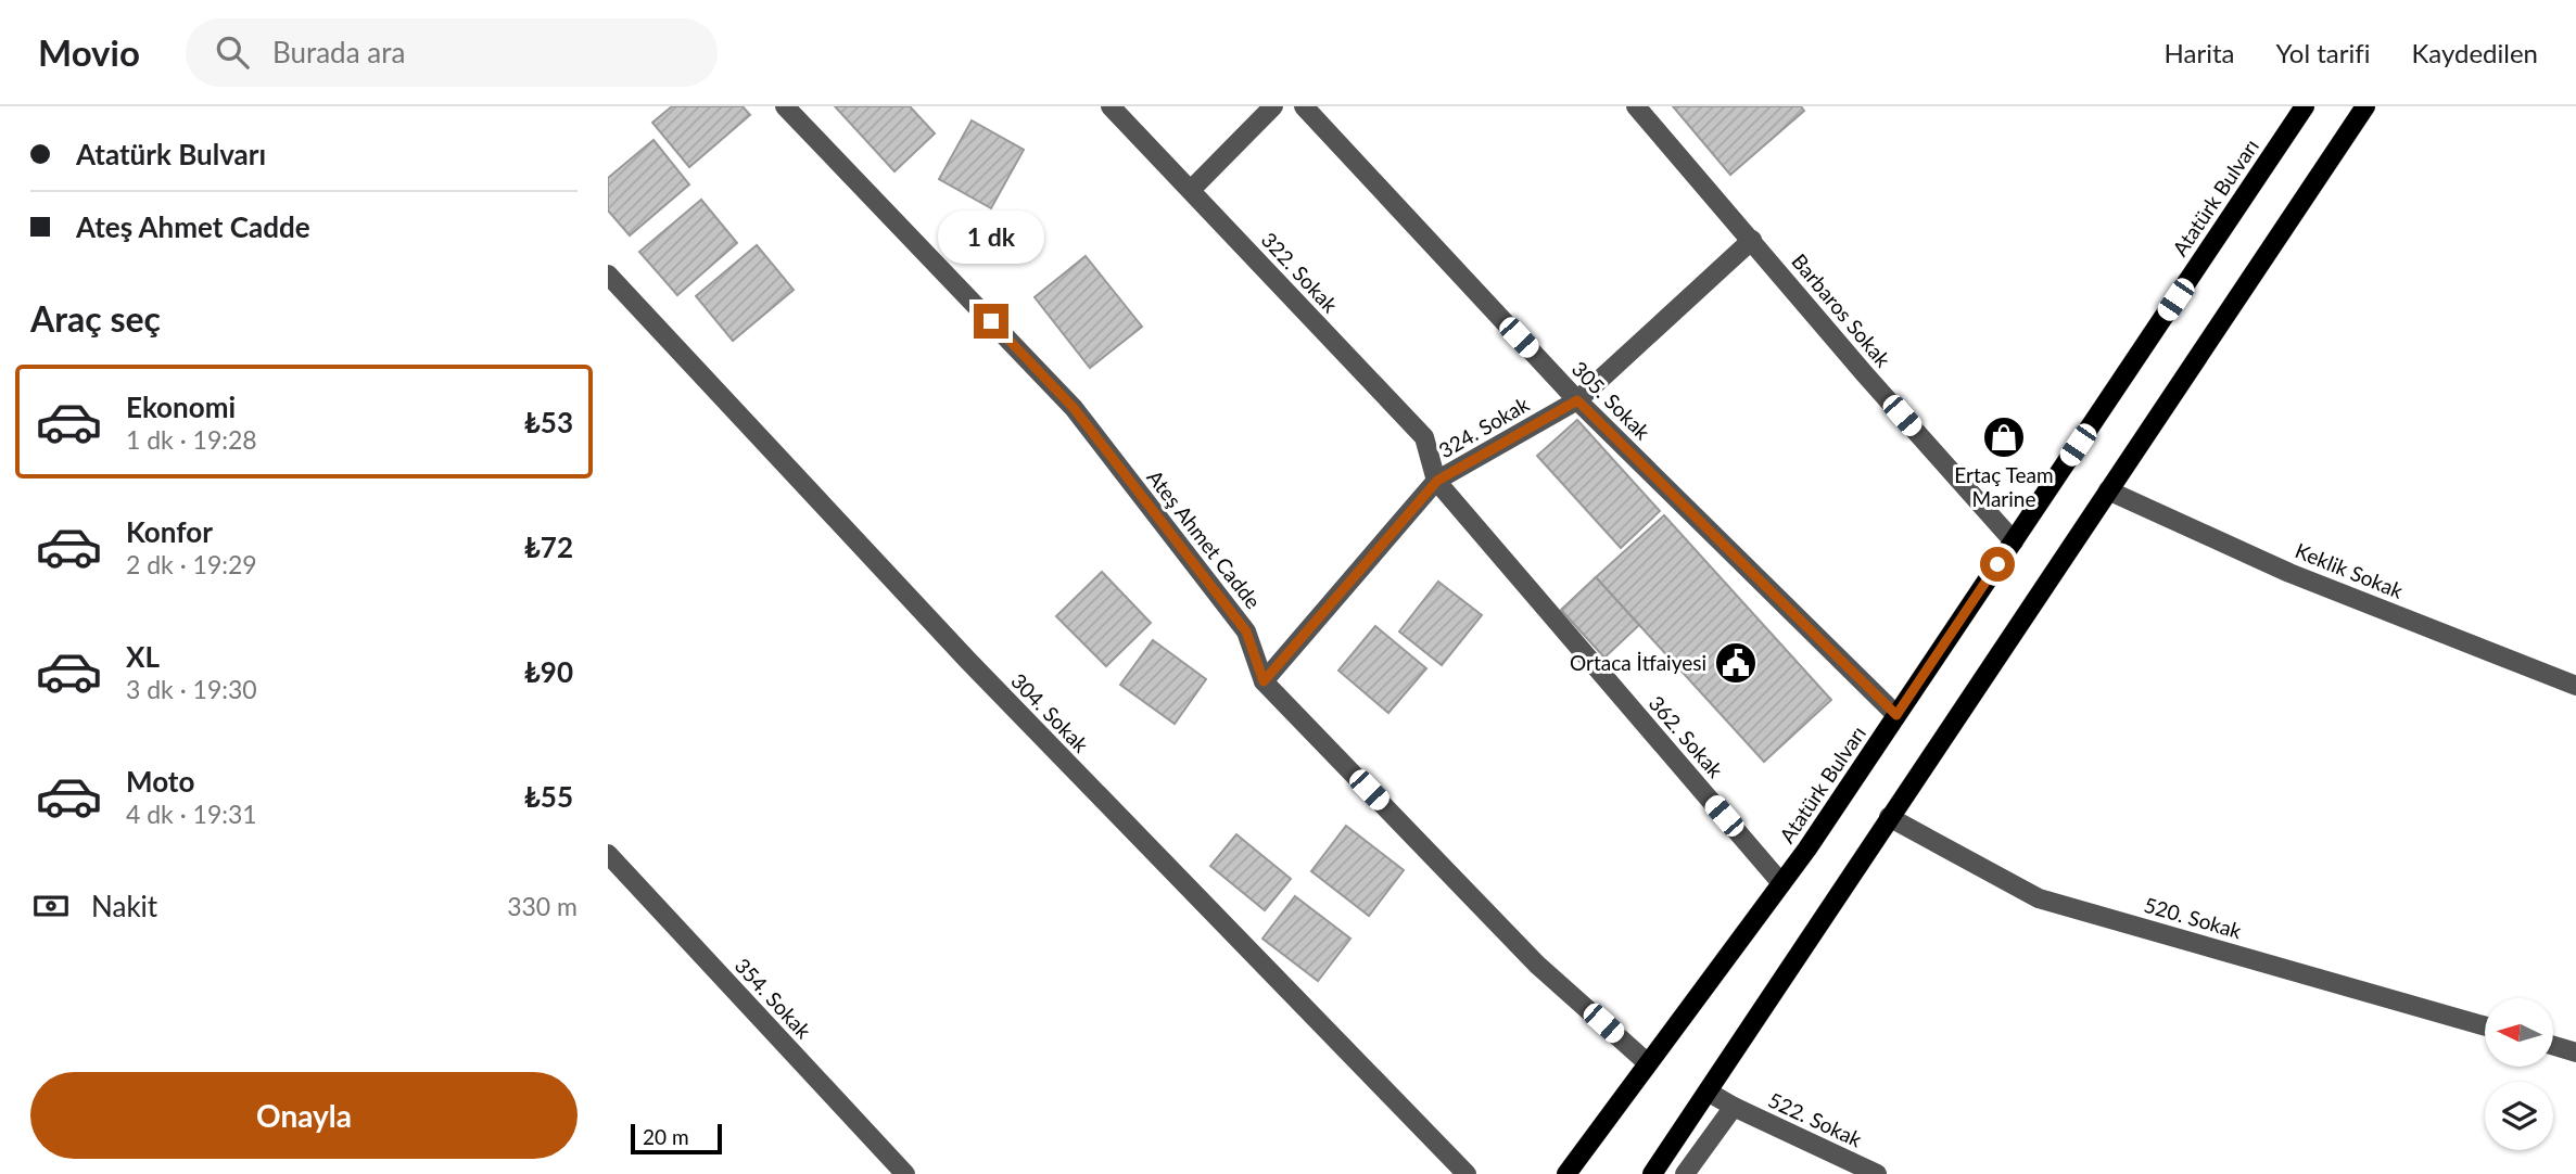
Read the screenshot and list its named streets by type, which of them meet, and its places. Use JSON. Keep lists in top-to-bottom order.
{
  "streets": {
    "main road": ["Atatürk Bulvarı"],
    "street": [
      "322. Sokak",
      "Barbaros Sokak",
      "305. Sokak",
      "324. Sokak",
      "Ateş Ahmet Cadde",
      "Keklik Sokak",
      "304. Sokak",
      "362. Sokak",
      "520. Sokak",
      "354. Sokak",
      "522. Sokak"
    ]
  },
  "crossings": [
    ["Atatürk Bulvarı", "Barbaros Sokak"],
    ["Atatürk Bulvarı", "305. Sokak"],
    ["Atatürk Bulvarı", "Ateş Ahmet Cadde"],
    ["Atatürk Bulvarı", "362. Sokak"],
    ["322. Sokak", "324. Sokak"],
    ["322. Sokak", "362. Sokak"],
    ["Barbaros Sokak", "324. Sokak"],
    ["305. Sokak", "324. Sokak"],
    ["324. Sokak", "Ateş Ahmet Cadde"],
    ["324. Sokak", "362. Sokak"]
  ],
  "places": {
    "shop": ["Ertaç Team Marine"],
    "public building": ["Ortaca İtfaiyesi"]
  },
  "scale_bar": "20 m",
  "north": "left",
  "page": {
    "header": "Movio",
    "search": "Burada ara",
    "nav": ["Harita", "Yol tarifi", "Kaydedilen"],
    "banner": ["Atatürk Bulvarı", "Ateş Ahmet Cadde"],
    "bubble": "1 dk",
    "heading": "Araç seç",
    "list": [
      {
        "name": "Ekonomi",
        "note": "1 dk · 19:28",
        "value": "₺53"
      },
      {
        "name": "Konfor",
        "note": "2 dk · 19:29",
        "value": "₺72"
      },
      {
        "name": "XL",
        "note": "3 dk · 19:30",
        "value": "₺90"
      },
      {
        "name": "Moto",
        "note": "4 dk · 19:31",
        "value": "₺55"
      }
    ],
    "pay": ["Nakit", "330 m"],
    "buttons": "Onayla",
    "scale": "20 m"
  }
}
